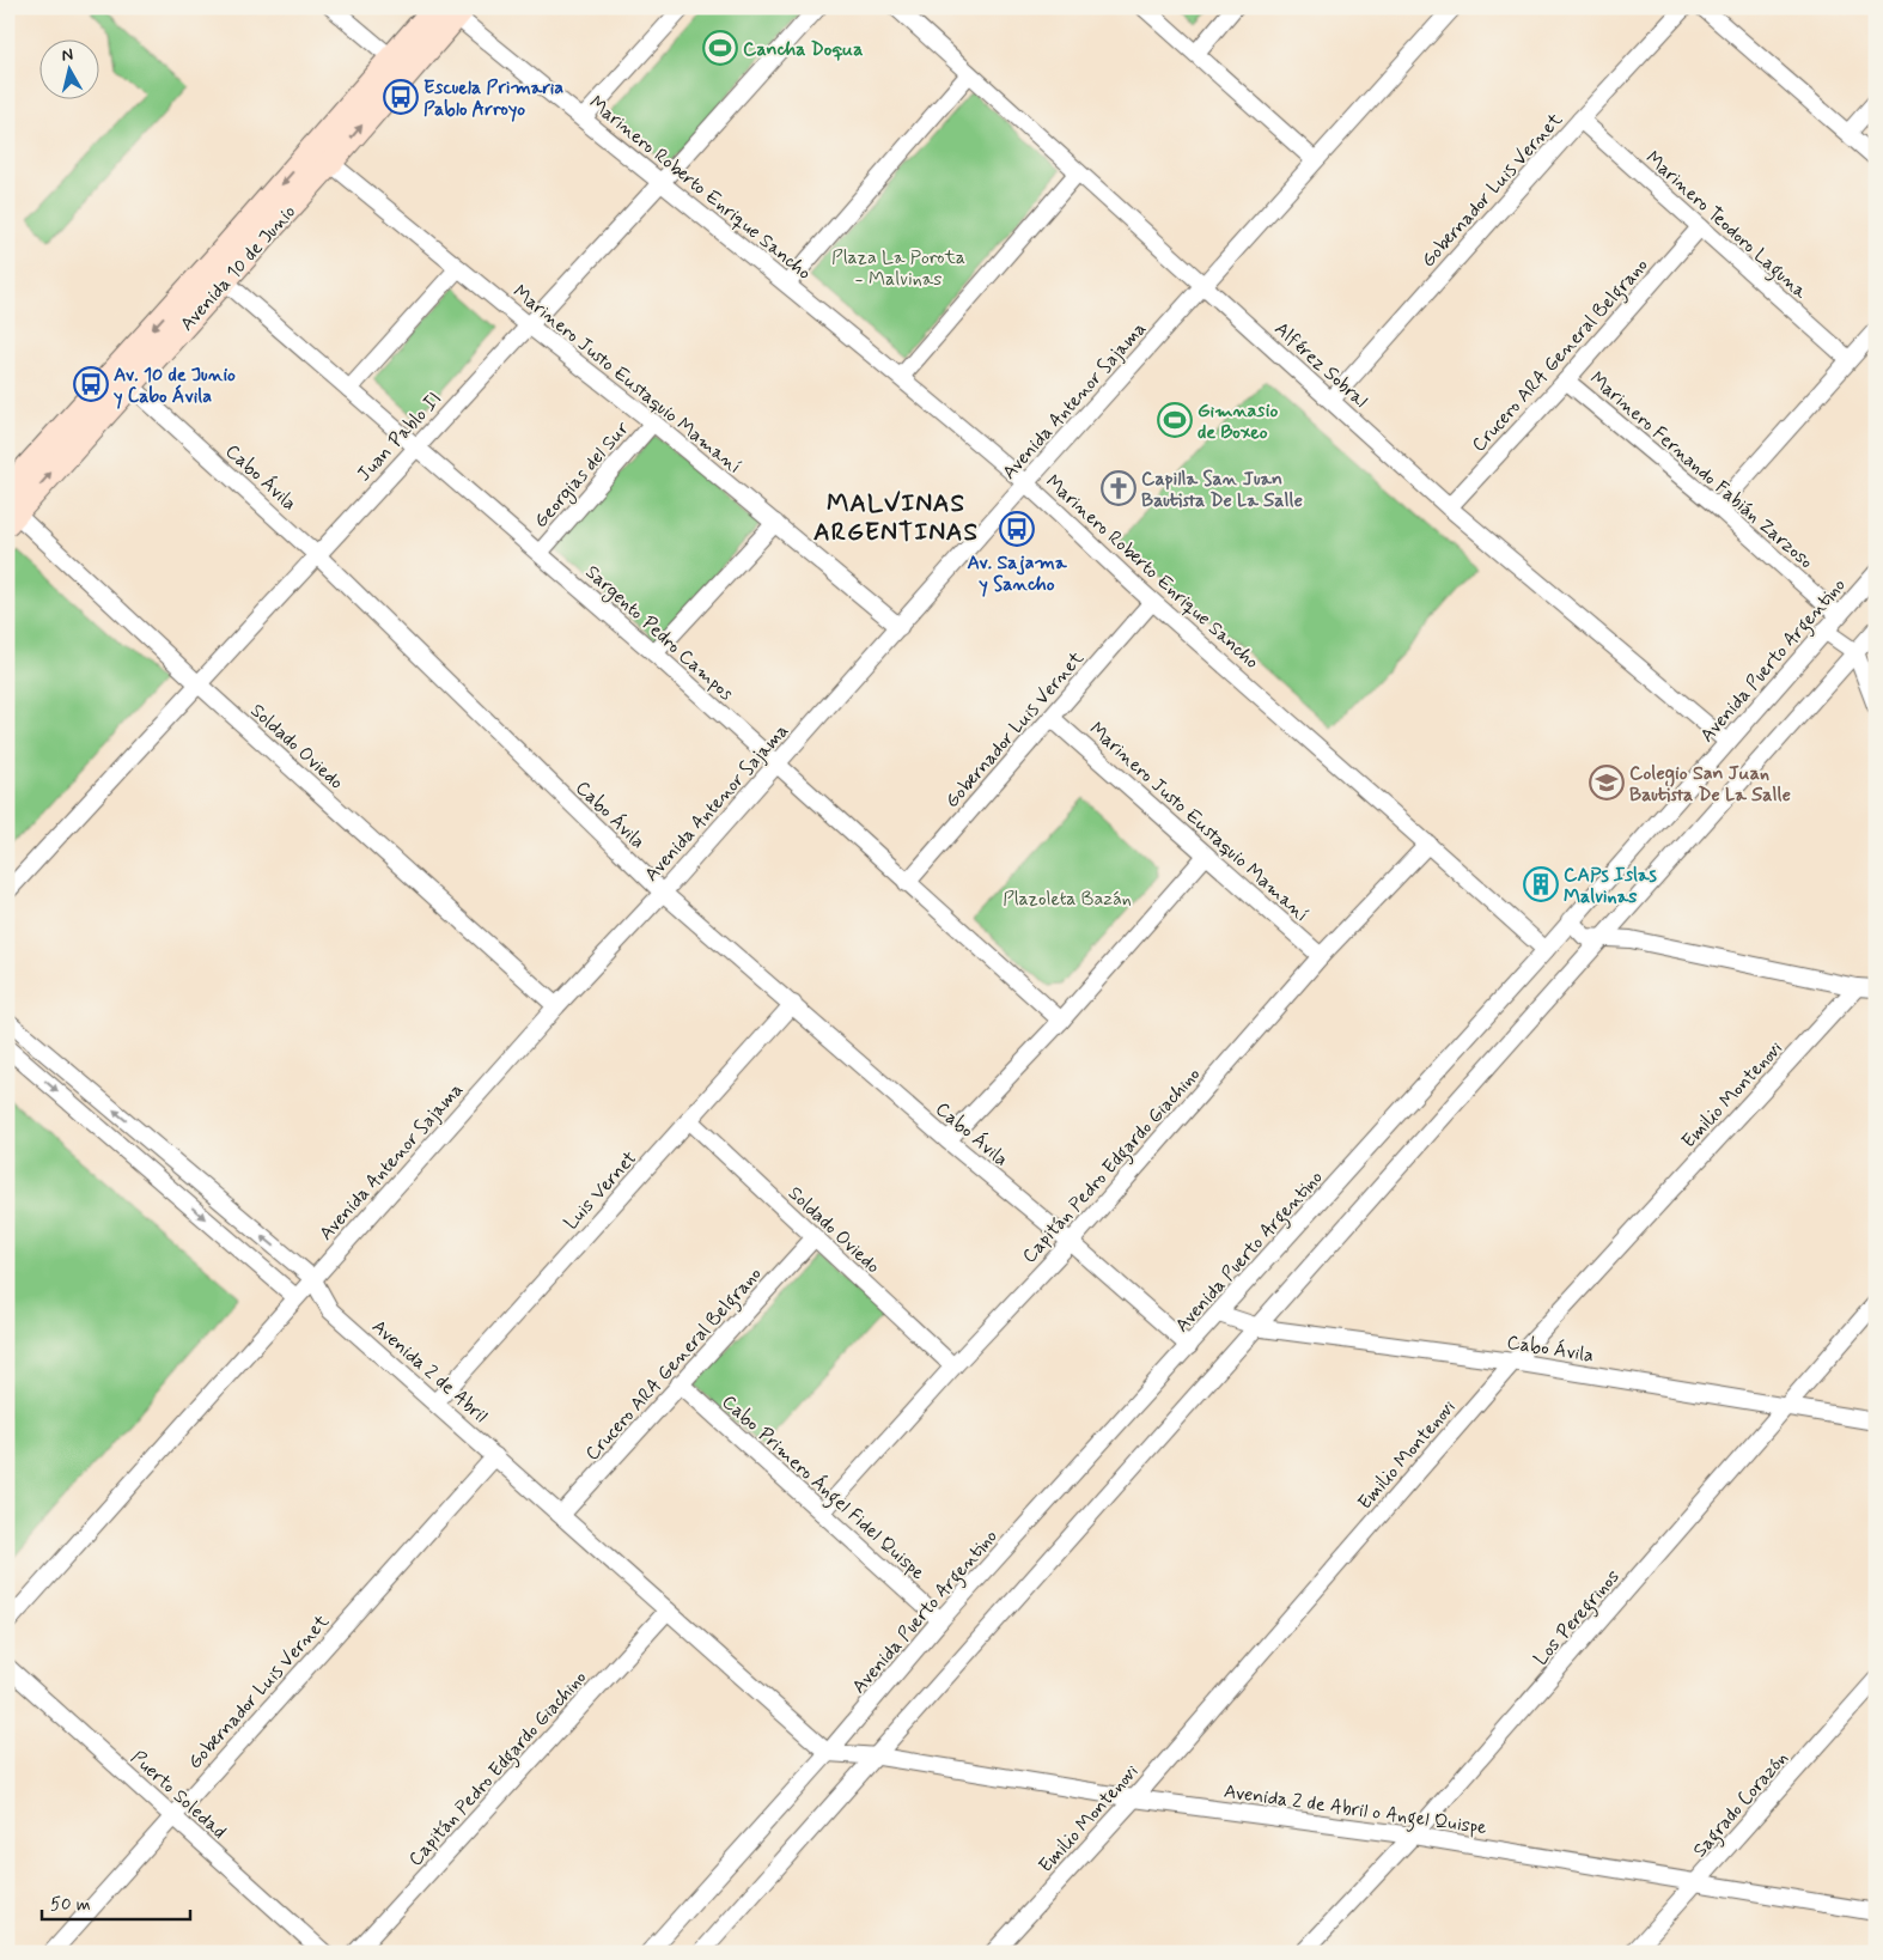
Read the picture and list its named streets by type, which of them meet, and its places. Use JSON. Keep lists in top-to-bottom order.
{
  "streets": {
    "street": [
      "Marinero Roberto Enrique Sancho",
      "Gobernador Luis Vernet",
      "Marinero Teodoro Laguna",
      "Avenida 10 de Junio",
      "Crucero ARA General Belgrano",
      "Alférez Sobral",
      "Marinero Justo Eustaquio Mamaní",
      "Avenida Antenor Sajama",
      "Juan Pablo II",
      "Marinero Fernando Fabián Zarzoso",
      "Georgias del Sur",
      "Cabo Ávila",
      "Sargento Pedro Campos",
      "Avenida Puerto Argentino",
      "Soldado Oviedo",
      "Emilio Montenovi",
      "Capitán Pedro Edgardo Giachino",
      "Luis Vernet",
      "Avenida 2 de Abril",
      "Cabo Primero Ángel Fidel Quispe",
      "Los Peregrinos",
      "Puerto Soledad",
      "Sagrado Corazón",
      "Avenida 2 de Abril o Angel Quispe"
    ]
  },
  "crossings": [
    ["Marinero Roberto Enrique Sancho", "Gobernador Luis Vernet"],
    ["Marinero Roberto Enrique Sancho", "Avenida 10 de Junio"],
    ["Marinero Roberto Enrique Sancho", "Avenida Antenor Sajama"],
    ["Marinero Roberto Enrique Sancho", "Juan Pablo II"],
    ["Marinero Roberto Enrique Sancho", "Avenida Puerto Argentino"],
    ["Marinero Roberto Enrique Sancho", "Capitán Pedro Edgardo Giachino"],
    ["Gobernador Luis Vernet", "Marinero Teodoro Laguna"],
    ["Gobernador Luis Vernet", "Alférez Sobral"],
    ["Gobernador Luis Vernet", "Marinero Justo Eustaquio Mamaní"],
    ["Gobernador Luis Vernet", "Sargento Pedro Campos"],
    ["Gobernador Luis Vernet", "Avenida 2 de Abril"],
    ["Gobernador Luis Vernet", "Puerto Soledad"],
    ["Marinero Teodoro Laguna", "Crucero ARA General Belgrano"],
    ["Avenida 10 de Junio", "Marinero Justo Eustaquio Mamaní"],
    ["Avenida 10 de Junio", "Cabo Ávila"],
    ["Avenida 10 de Junio", "Sargento Pedro Campos"],
    ["Avenida 10 de Junio", "Soldado Oviedo"],
    ["Crucero ARA General Belgrano", "Alférez Sobral"],
    ["Crucero ARA General Belgrano", "Marinero Fernando Fabián Zarzoso"],
    ["Crucero ARA General Belgrano", "Soldado Oviedo"],
    ["Crucero ARA General Belgrano", "Avenida 2 de Abril"],
    ["Crucero ARA General Belgrano", "Cabo Primero Ángel Fidel Quispe"],
    ["Alférez Sobral", "Avenida Antenor Sajama"],
    ["Alférez Sobral", "Avenida Puerto Argentino"],
    ["Marinero Justo Eustaquio Mamaní", "Avenida Antenor Sajama"],
    ["Marinero Justo Eustaquio Mamaní", "Juan Pablo II"],
    ["Marinero Justo Eustaquio Mamaní", "Georgias del Sur"],
    ["Marinero Justo Eustaquio Mamaní", "Capitán Pedro Edgardo Giachino"],
    ["Avenida Antenor Sajama", "Cabo Ávila"],
    ["Avenida Antenor Sajama", "Sargento Pedro Campos"],
    ["Avenida Antenor Sajama", "Soldado Oviedo"],
    ["Avenida Antenor Sajama", "Avenida 2 de Abril"],
    ["Juan Pablo II", "Cabo Ávila"],
    ["Juan Pablo II", "Sargento Pedro Campos"],
    ["Juan Pablo II", "Soldado Oviedo"],
    ["Marinero Fernando Fabián Zarzoso", "Avenida Puerto Argentino"],
    ["Georgias del Sur", "Sargento Pedro Campos"],
    ["Cabo Ávila", "Avenida Puerto Argentino"],
    ["Cabo Ávila", "Emilio Montenovi"],
    ["Cabo Ávila", "Capitán Pedro Edgardo Giachino"],
    ["Cabo Ávila", "Luis Vernet"],
    ["Cabo Ávila", "Los Peregrinos"],
    ["Avenida Puerto Argentino", "Avenida 2 de Abril"],
    ["Avenida Puerto Argentino", "Cabo Primero Ángel Fidel Quispe"],
    ["Avenida Puerto Argentino", "Avenida 2 de Abril o Angel Quispe"],
    ["Soldado Oviedo", "Capitán Pedro Edgardo Giachino"],
    ["Soldado Oviedo", "Luis Vernet"],
    ["Emilio Montenovi", "Avenida 2 de Abril o Angel Quispe"],
    ["Capitán Pedro Edgardo Giachino", "Avenida 2 de Abril"],
    ["Capitán Pedro Edgardo Giachino", "Cabo Primero Ángel Fidel Quispe"],
    ["Luis Vernet", "Avenida 2 de Abril"],
    ["Avenida 2 de Abril", "Avenida 2 de Abril o Angel Quispe"],
    ["Los Peregrinos", "Avenida 2 de Abril o Angel Quispe"],
    ["Sagrado Corazón", "Avenida 2 de Abril o Angel Quispe"]
  ],
  "districts": ["MALVINAS ARGENTINAS"],
  "parks": ["Plaza La Porota - Malvinas", "Plazoleta Bazán"],
  "places": {
    "sports": ["Cancha Doqua", "Gimnasio de Boxeo"],
    "bus stop": ["Escuela Primaria Pablo Arroyo", "Av. 10 de Junio y Cabo Ávila", "Av. Sajama y Sancho"],
    "church": ["Capilla San Juan Bautista De La Salle"],
    "school or university": ["Colegio San Juan Bautista De La Salle"],
    "building": ["CAPs Islas Malvinas"]
  },
  "scale_bar": "50 m",
  "north": "top"
}
